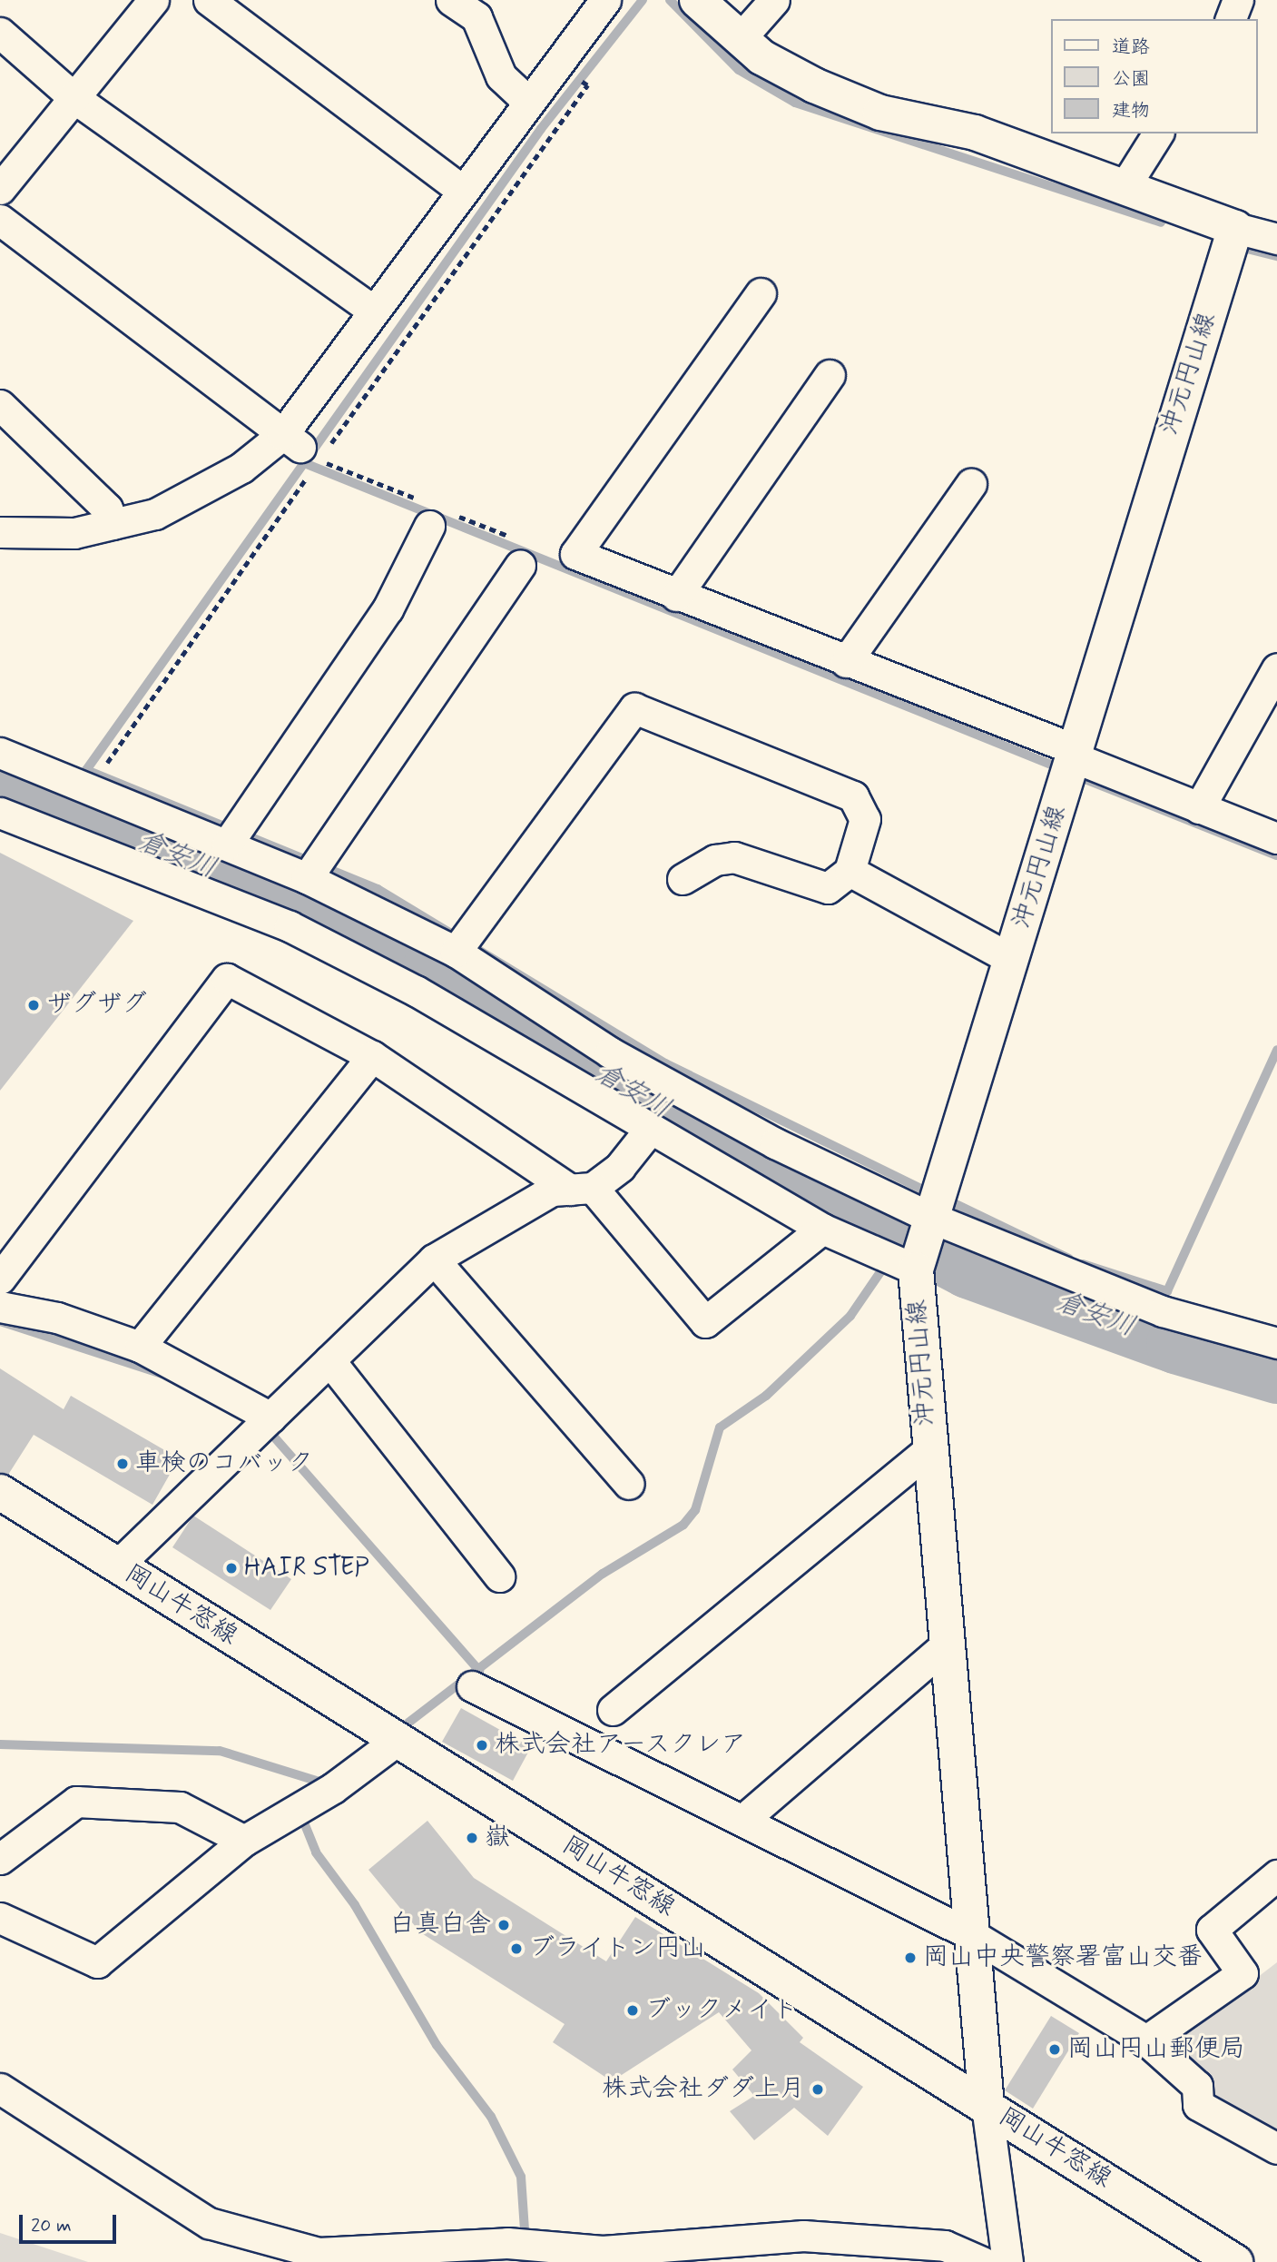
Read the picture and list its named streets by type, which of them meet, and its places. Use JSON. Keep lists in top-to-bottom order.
{
  "streets": {
    "main road": ["沖元円山線", "岡山牛窓線"]
  },
  "crossings": [
    ["沖元円山線", "岡山牛窓線"]
  ],
  "water": ["倉安川"],
  "places": [
    "ザグザグ",
    "車検のコバック",
    "HAIR STEP",
    "株式会社アースクレア",
    "嶽",
    "白真白舎",
    "ブライトン円山",
    "岡山中央警察署富山交番",
    "ブックメイト",
    "岡山円山郵便局",
    "株式会社ダダ上月"
  ],
  "legend": ["道路", "公園", "建物"],
  "scale_bar": "20 m"
}
